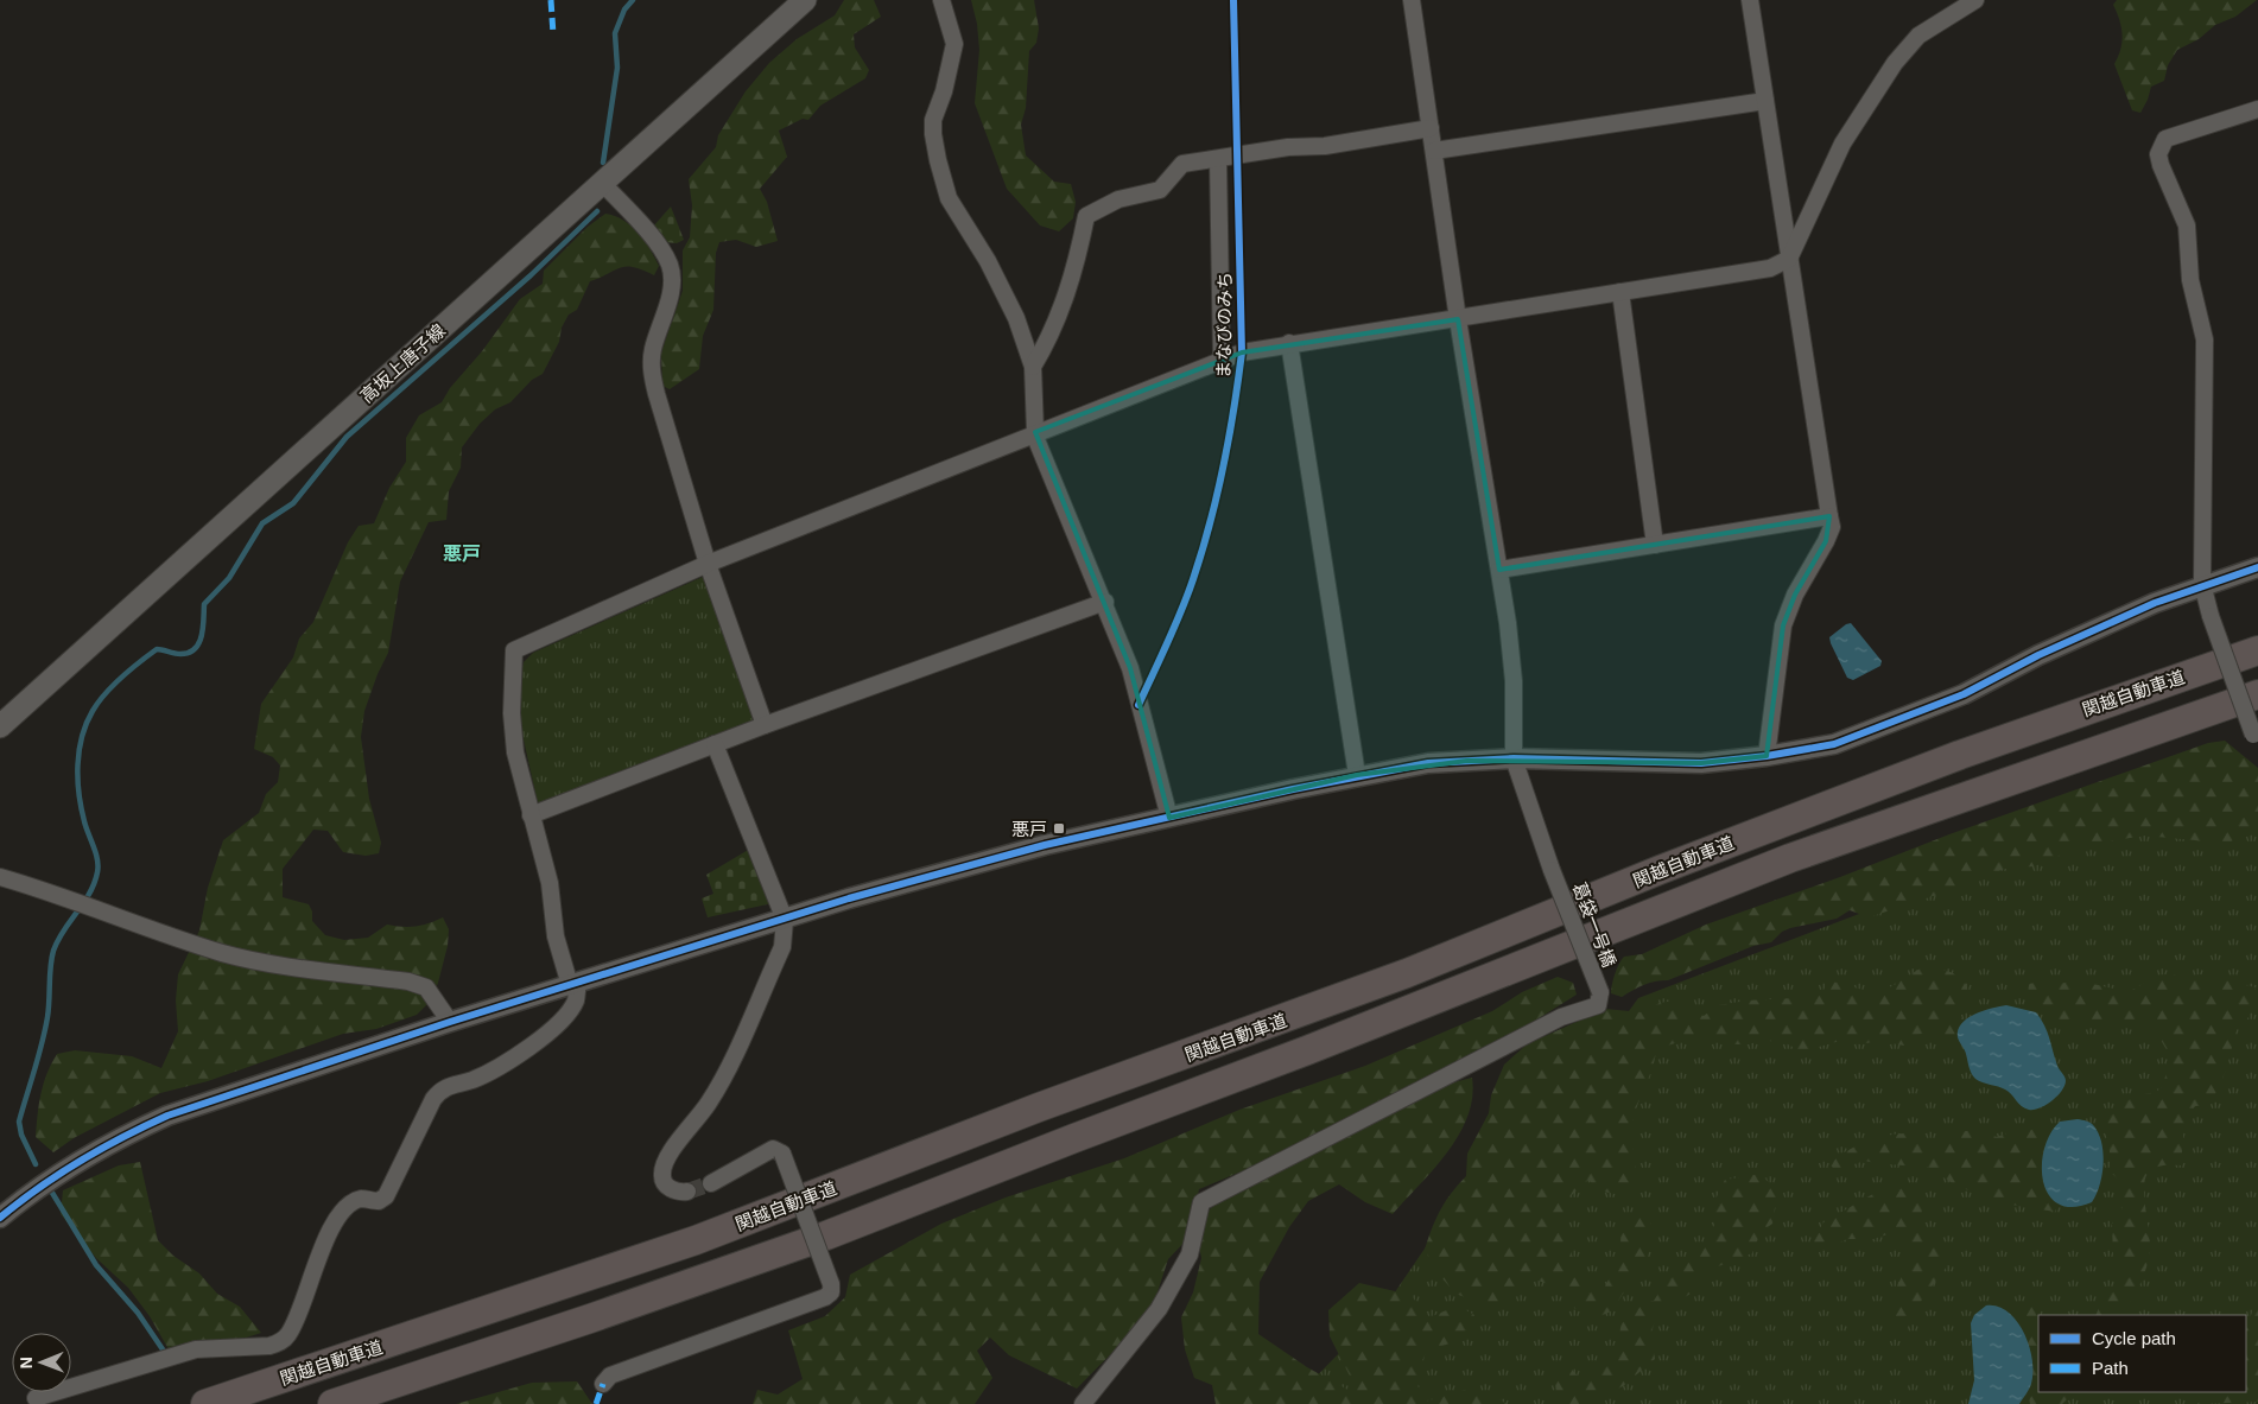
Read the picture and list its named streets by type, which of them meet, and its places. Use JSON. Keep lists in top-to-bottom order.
{
  "streets": {
    "highway": ["関越自動車道"],
    "main road": ["高坂上唐子線"],
    "street": ["葛袋一号橋"],
    "cycle path": ["まなびのみち"]
  },
  "districts": ["悪戸"],
  "places": {
    "transit": ["悪戸"]
  },
  "legend": ["Cycle path", "Path"],
  "north": "left"
}
